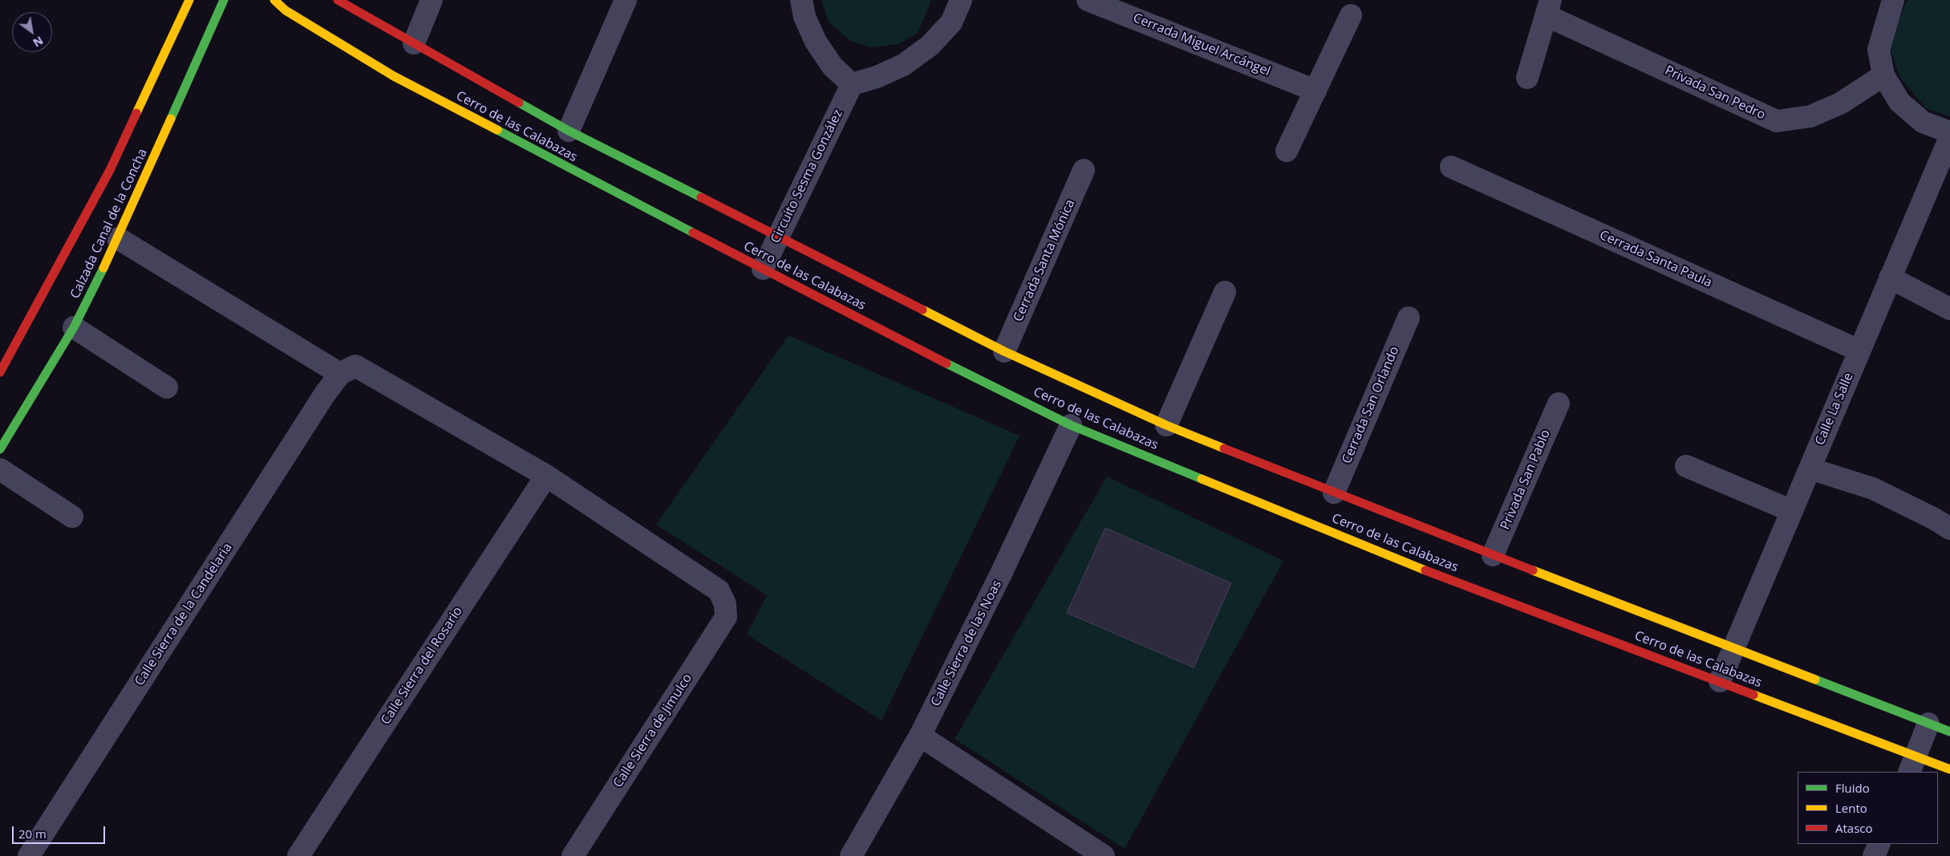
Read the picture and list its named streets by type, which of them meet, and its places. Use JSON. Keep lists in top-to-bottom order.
{
  "streets": {
    "street": [
      "Cerrada Miguel Arcángel",
      "Privada San Pedro",
      "Cerro de las Calabazas",
      "Circuito Sesma González",
      "Calzada Canal de la Concha",
      "Cerrada Santa Paula",
      "Cerrada Santa Mónica",
      "Cerrada San Orlando",
      "Calle La Salle",
      "Privada San Pablo",
      "Calle Sierra de la Candelaria",
      "Calle Sierra de las Noas",
      "Calle Sierra del Rosario",
      "Calle Sierra de Jimulco"
    ]
  },
  "crossings": [
    ["Cerro de las Calabazas", "Circuito Sesma González"],
    ["Cerro de las Calabazas", "Cerrada Santa Mónica"],
    ["Cerro de las Calabazas", "Cerrada San Orlando"],
    ["Cerro de las Calabazas", "Calle La Salle"],
    ["Cerro de las Calabazas", "Privada San Pablo"],
    ["Cerro de las Calabazas", "Calle Sierra de las Noas"],
    ["Cerrada Santa Paula", "Calle La Salle"],
    ["Calle Sierra del Rosario", "Calle Sierra de Jimulco"]
  ],
  "legend": ["Fluido", "Lento", "Atasco"],
  "scale_bar": "20 m",
  "north": "bottom right"
}
